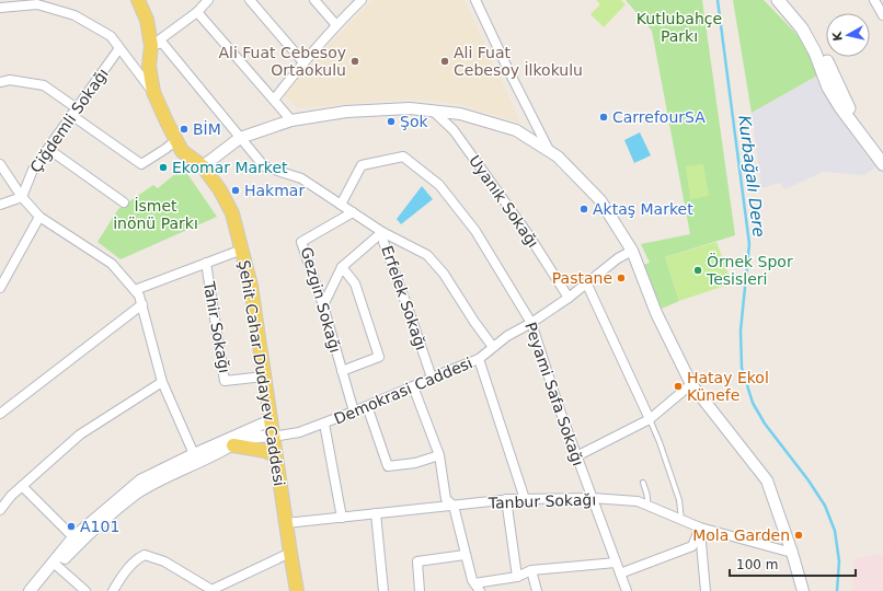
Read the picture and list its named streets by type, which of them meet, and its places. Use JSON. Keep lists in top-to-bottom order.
{
  "streets": {
    "main road": ["Şehit Cahar Dudayev Caddesi"],
    "street": [
      "Çiğdemli Sokağı",
      "Uyanık Sokağı",
      "Erfelek Sokağı",
      "Gezgin Sokağı",
      "Tahir Sokağı",
      "Demokrasi Caddesi",
      "Peyami Safa Sokağı",
      "Tanbur Sokağı"
    ]
  },
  "crossings": [
    ["Uyanık Sokağı", "Demokrasi Caddesi"],
    ["Erfelek Sokağı", "Gezgin Sokağı"],
    ["Erfelek Sokağı", "Şehit Cahar Dudayev Caddesi"],
    ["Erfelek Sokağı", "Demokrasi Caddesi"],
    ["Erfelek Sokağı", "Peyami Safa Sokağı"],
    ["Gezgin Sokağı", "Demokrasi Caddesi"],
    ["Tahir Sokağı", "Şehit Cahar Dudayev Caddesi"],
    ["Şehit Cahar Dudayev Caddesi", "Demokrasi Caddesi"],
    ["Şehit Cahar Dudayev Caddesi", "Tanbur Sokağı"],
    ["Demokrasi Caddesi", "Peyami Safa Sokağı"],
    ["Peyami Safa Sokağı", "Tanbur Sokağı"]
  ],
  "water": ["Kurbağalı Dere"],
  "parks": ["Kutlubahçe Parkı", "İsmet inönü Parkı"],
  "places": [
    "Ali Fuat Cebesoy Ortaokulu",
    "Ali Fuat Cebesoy İlkokulu",
    "CarrefourSA",
    "Şok",
    "BİM",
    "Ekomar Market",
    "Hakmar",
    "Aktaş Market",
    "Örnek Spor Tesisleri",
    "Pastane",
    "Hatay Ekol Künefe",
    "A101",
    "Mola Garden"
  ],
  "scale_bar": "100 m",
  "north": "left"
}
